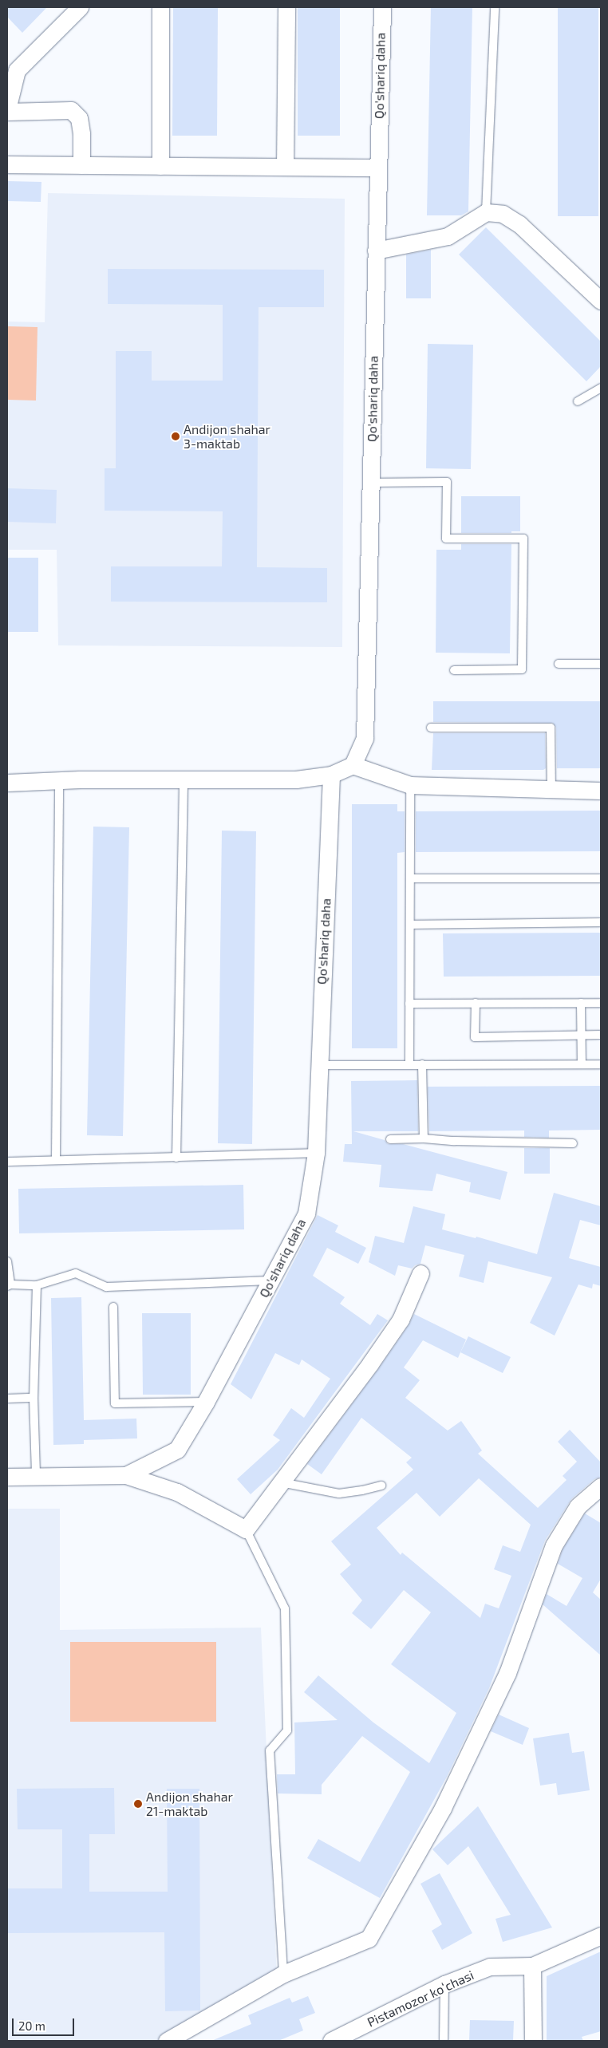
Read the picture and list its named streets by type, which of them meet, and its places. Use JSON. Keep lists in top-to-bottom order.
{
  "streets": {
    "street": ["Qo'shariq daha", "Pistamozor koʻchasi"]
  },
  "places": ["Andijon shahar 3-maktab", "Andijon shahar 21-maktab"],
  "scale_bar": "20 m"
}
